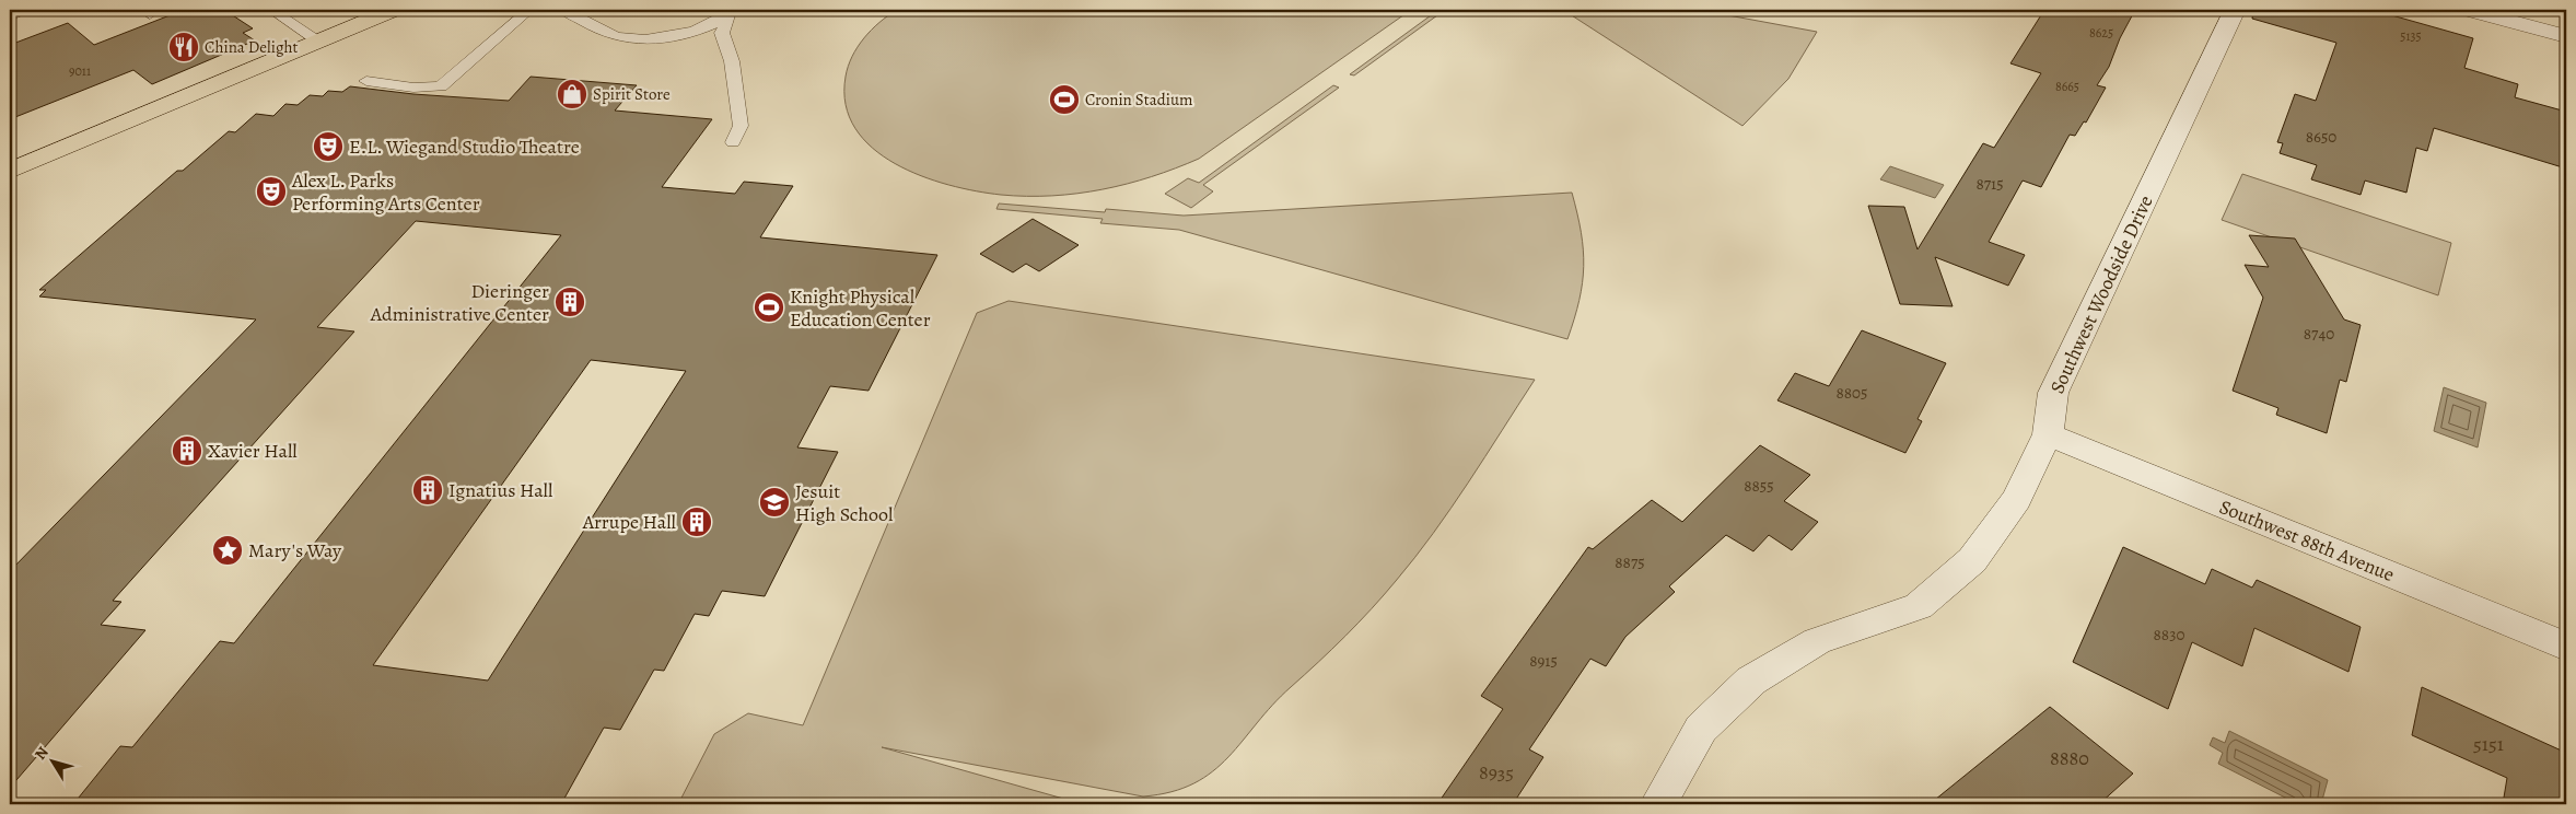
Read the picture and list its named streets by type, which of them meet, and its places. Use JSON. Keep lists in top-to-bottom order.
{
  "streets": {
    "street": ["Southwest Woodside Drive", "Southwest 88th Avenue"]
  },
  "crossings": [
    ["Southwest Woodside Drive", "Southwest 88th Avenue"]
  ],
  "places": {
    "restaurant": ["China Delight"],
    "shop": ["Spirit Store"],
    "sports": ["Cronin Stadium", "Knight Physical Education Center"],
    "theatre": ["E.L. Wiegand Studio Theatre", "Alex L. Parks Performing Arts Center"],
    "building": [
      "Dieringer Administrative Center",
      "Xavier Hall",
      "Ignatius Hall",
      "Arrupe Hall"
    ],
    "school or university": ["Jesuit High School"],
    "place": ["Mary's Way"]
  },
  "house_numbers": [
    "8625",
    "5135",
    "9011",
    "8665",
    "8650",
    "8715",
    "8740",
    "8805",
    "8855",
    "8875",
    "8830",
    "8915",
    "5151",
    "8880",
    "8935"
  ],
  "north": "top left"
}
